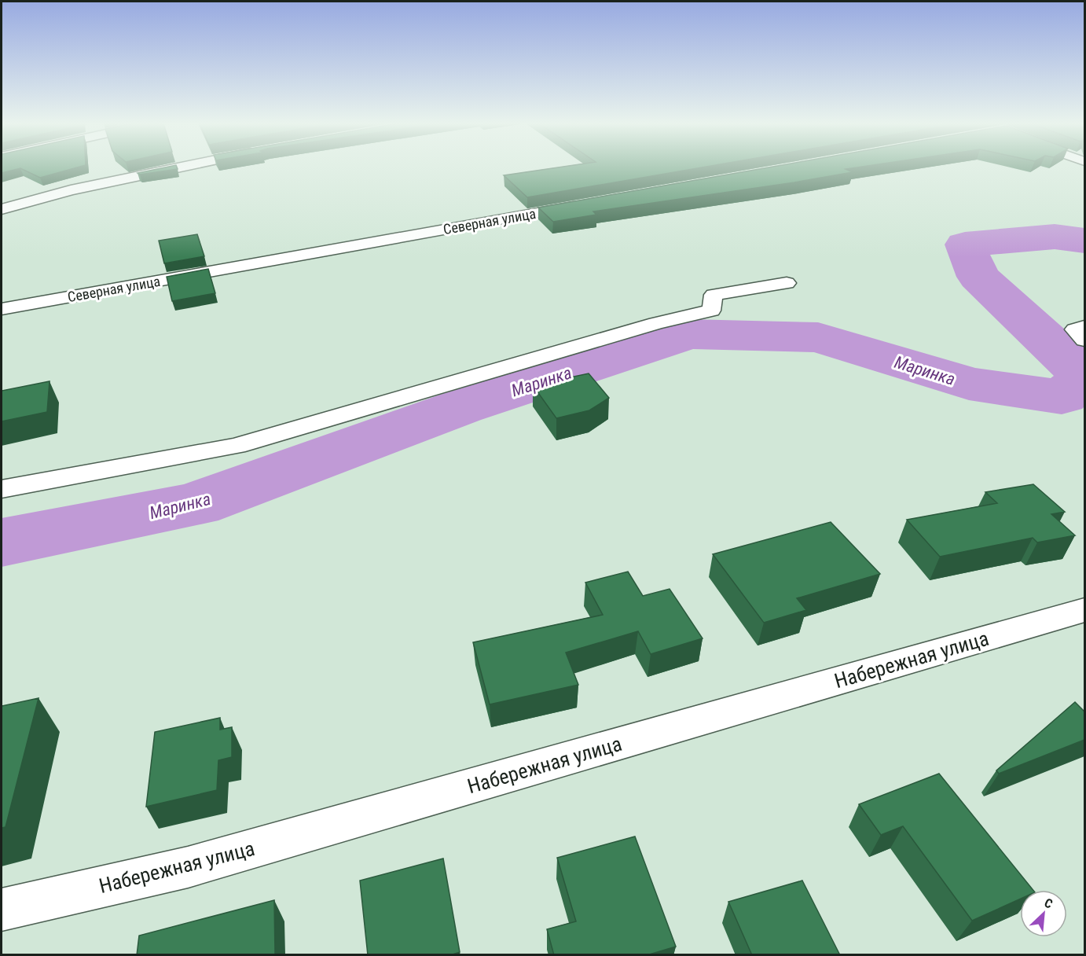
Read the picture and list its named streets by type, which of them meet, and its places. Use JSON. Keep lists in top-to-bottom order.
{
  "streets": {
    "street": ["Северная улица", "Набережная улица"]
  },
  "water": ["Маринка"],
  "north": "top right"
}
